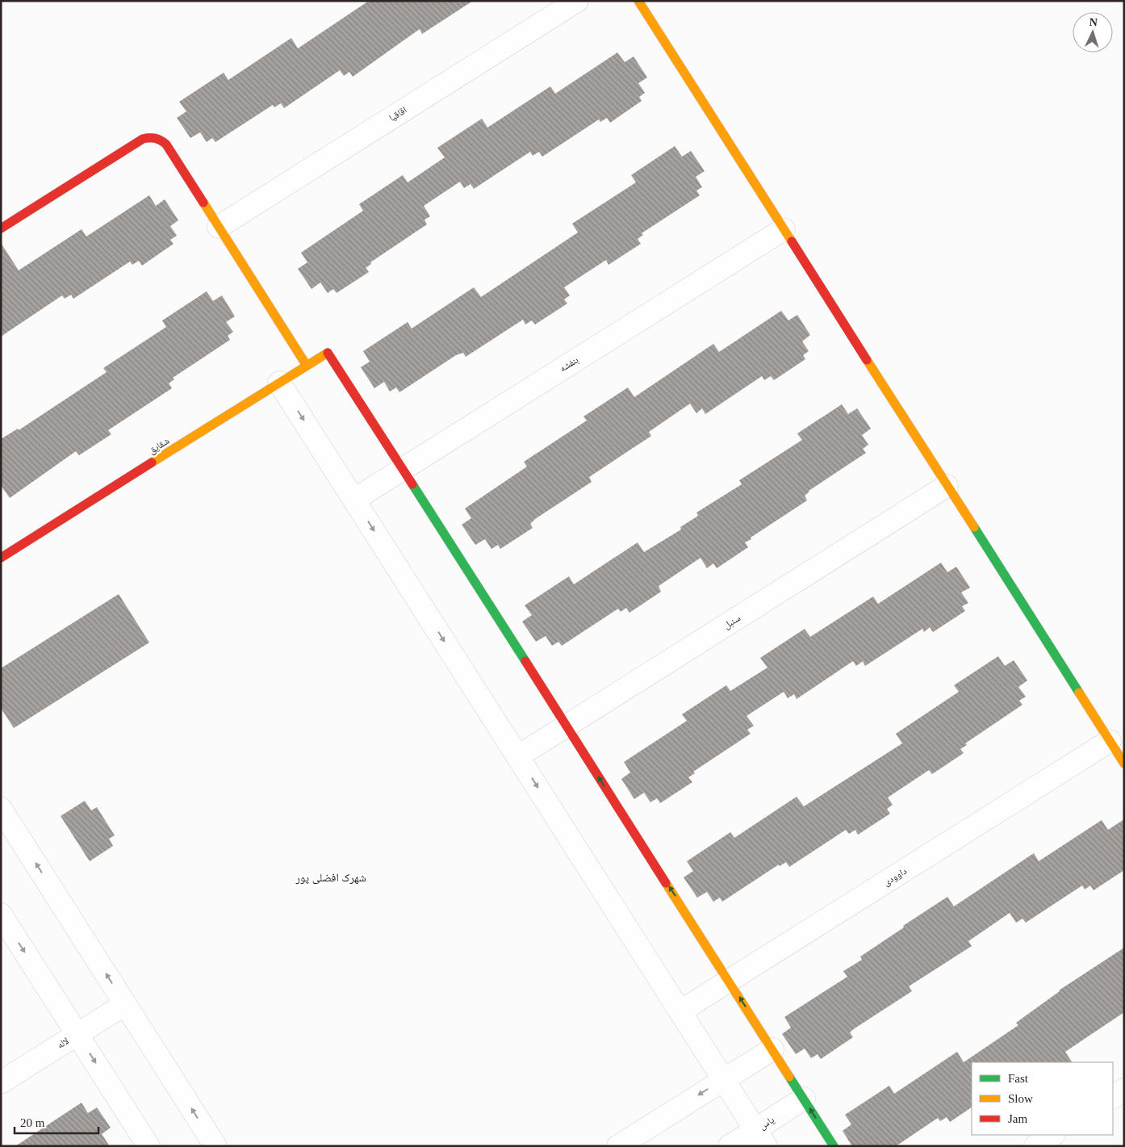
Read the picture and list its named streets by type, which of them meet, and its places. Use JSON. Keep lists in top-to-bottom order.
{
  "streets": {
    "street": [
      "اقاقیا",
      "بنفشه",
      "شقایق",
      "سنبل",
      "داوودی",
      "لاله",
      "یاس"
    ]
  },
  "crossings": [
    ["بنفشه", "شقایق"]
  ],
  "districts": ["شهرک افضلی ‌پور"],
  "legend": ["Fast", "Slow", "Jam"],
  "scale_bar": "20 m",
  "north": "top"
}
